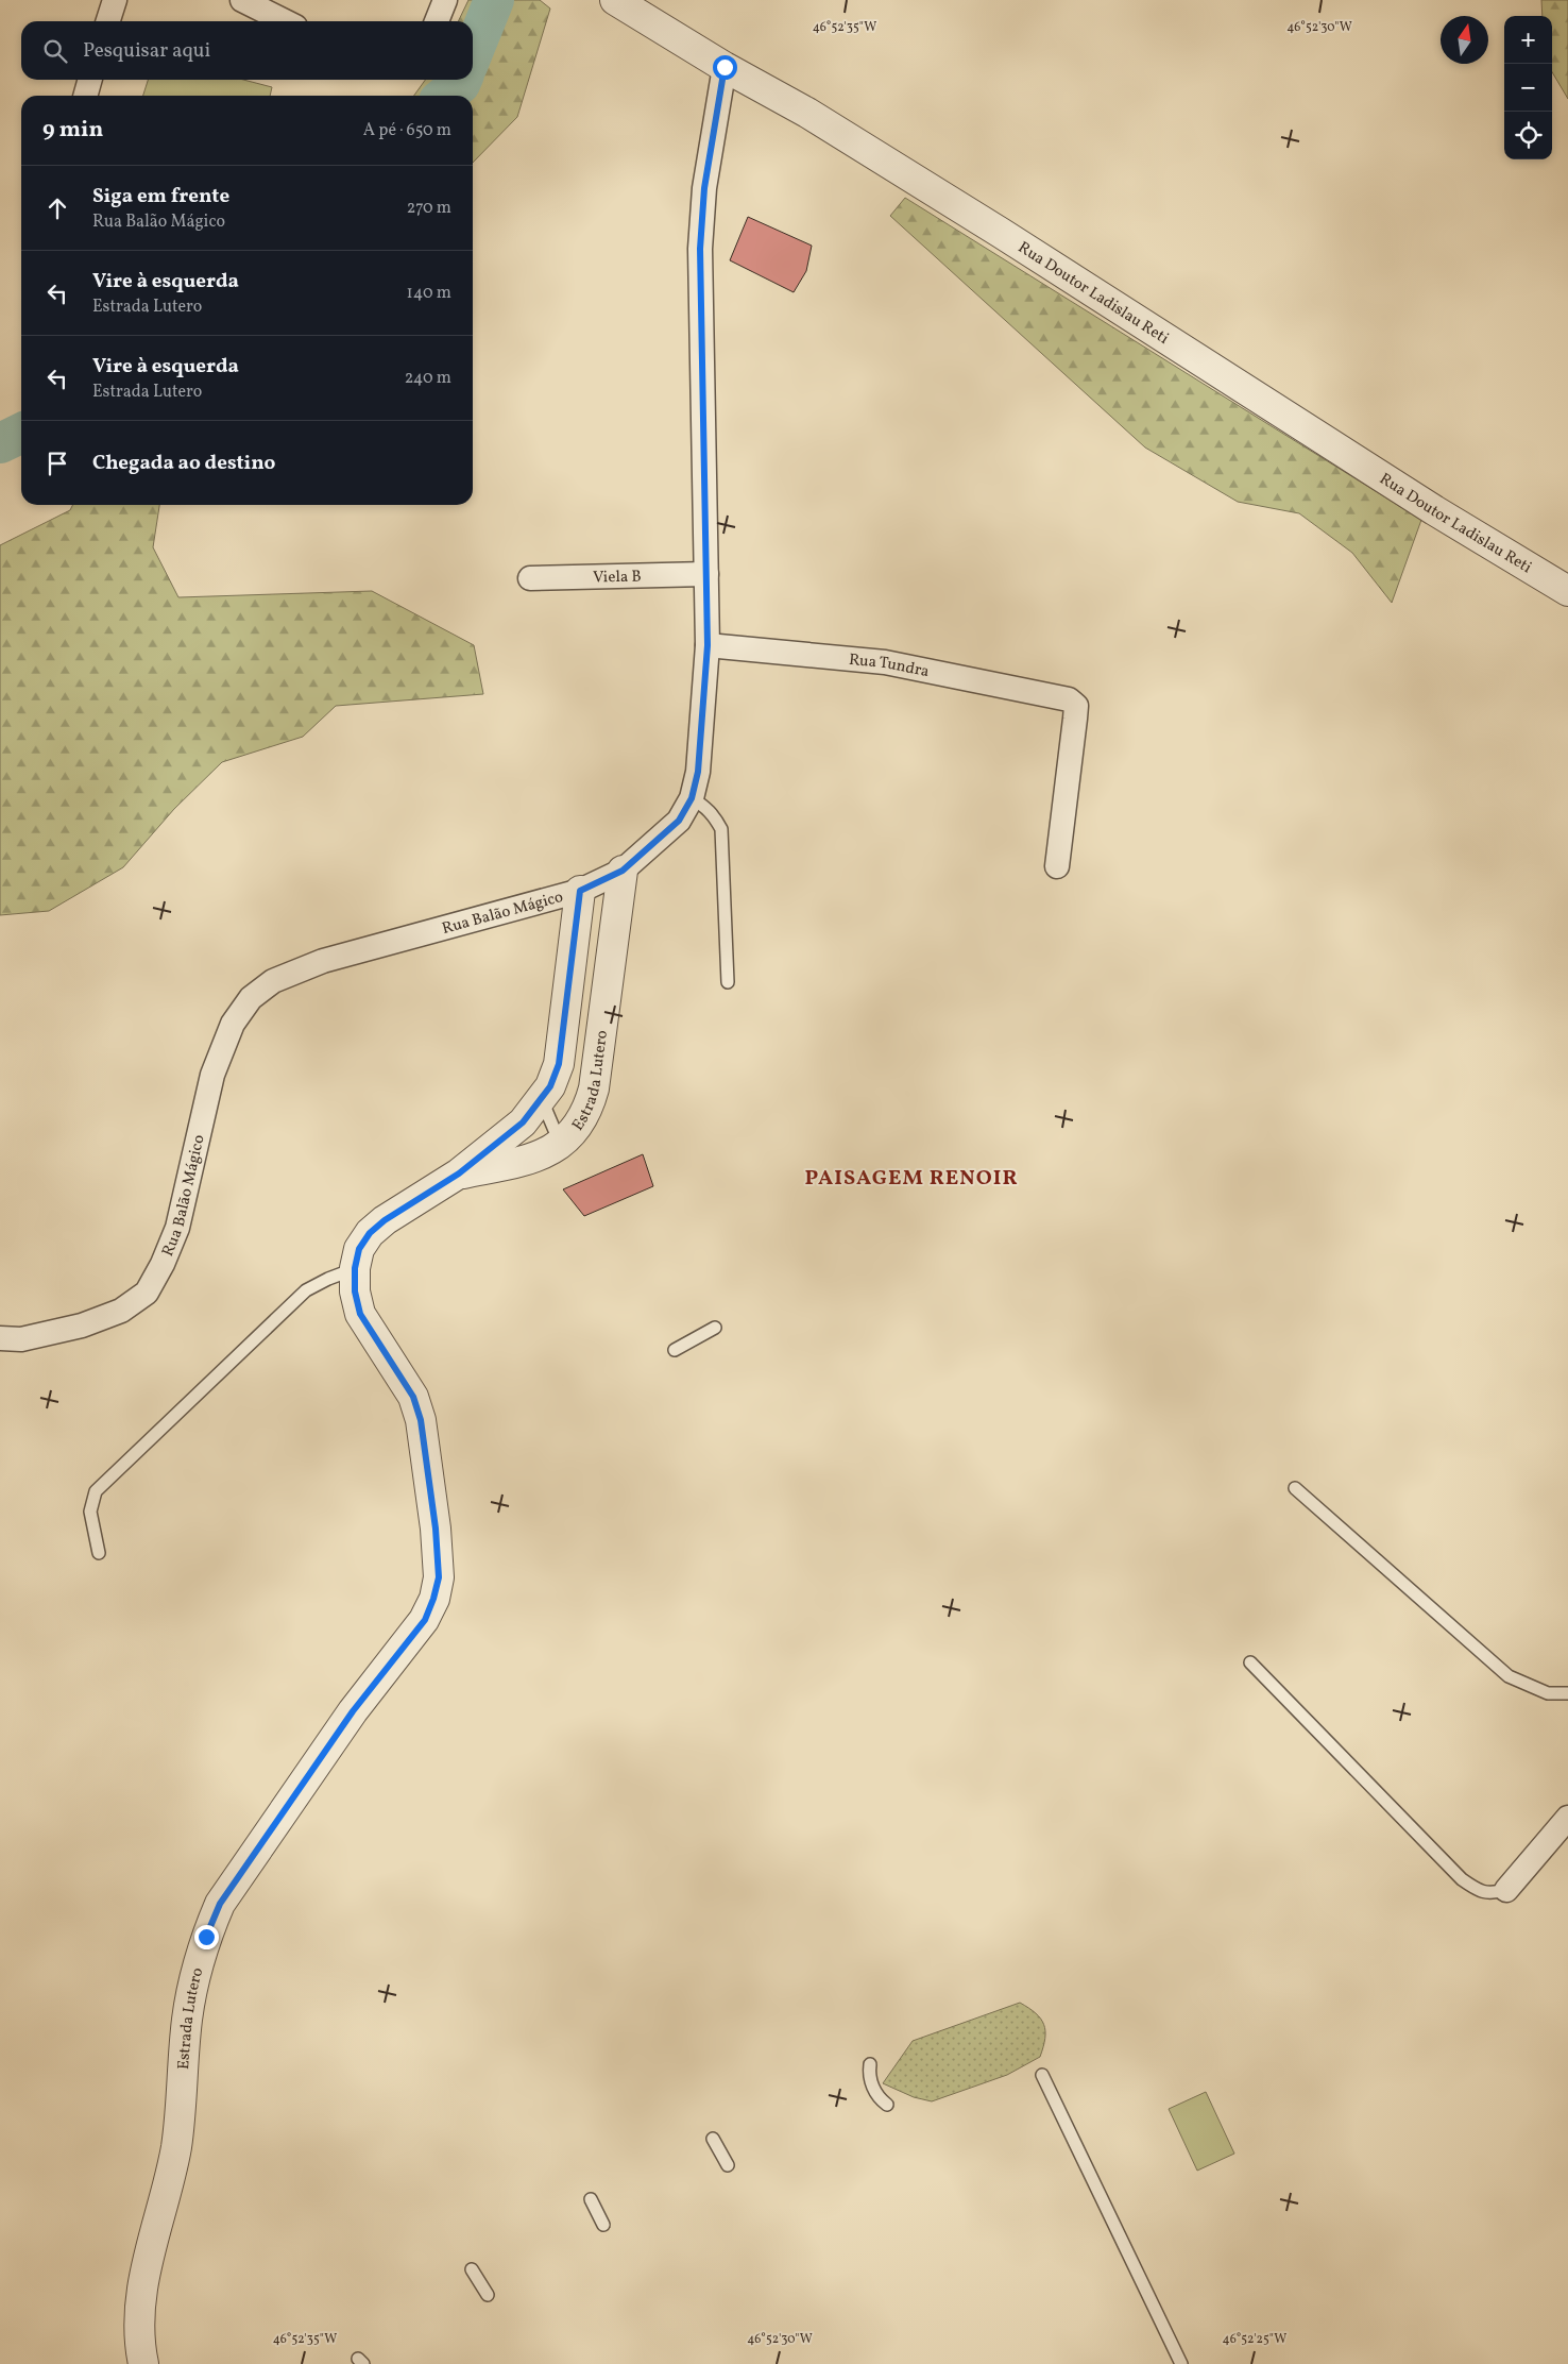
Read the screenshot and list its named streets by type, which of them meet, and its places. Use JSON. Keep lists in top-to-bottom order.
{
  "streets": {
    "street": [
      "Rua Doutor Ladislau Reti",
      "Viela B",
      "Rua Tundra",
      "Rua Balão Mágico",
      "Estrada Lutero"
    ]
  },
  "crossings": [
    ["Rua Doutor Ladislau Reti", "Rua Balão Mágico"],
    ["Viela B", "Rua Balão Mágico"],
    ["Rua Tundra", "Rua Balão Mágico"],
    ["Rua Balão Mágico", "Estrada Lutero"]
  ],
  "districts": ["PAISAGEM RENOIR"],
  "north": "top",
  "page": {
    "map_buttons": ["+", "−"],
    "search": "Pesquisar aqui",
    "heading": ["9 min", "A pé · 650 m"],
    "list": [
      ["Siga em frente", "Rua Balão Mágico", "270 m"],
      ["Vire à esquerda", "Estrada Lutero", "140 m"],
      ["Vire à esquerda", "Estrada Lutero", "240 m"],
      "Chegada ao destino"
    ]
  },
  "coordinates": ["46°52'35\"W", "46°52'30\"W", "46°52'25\"W"]
}
